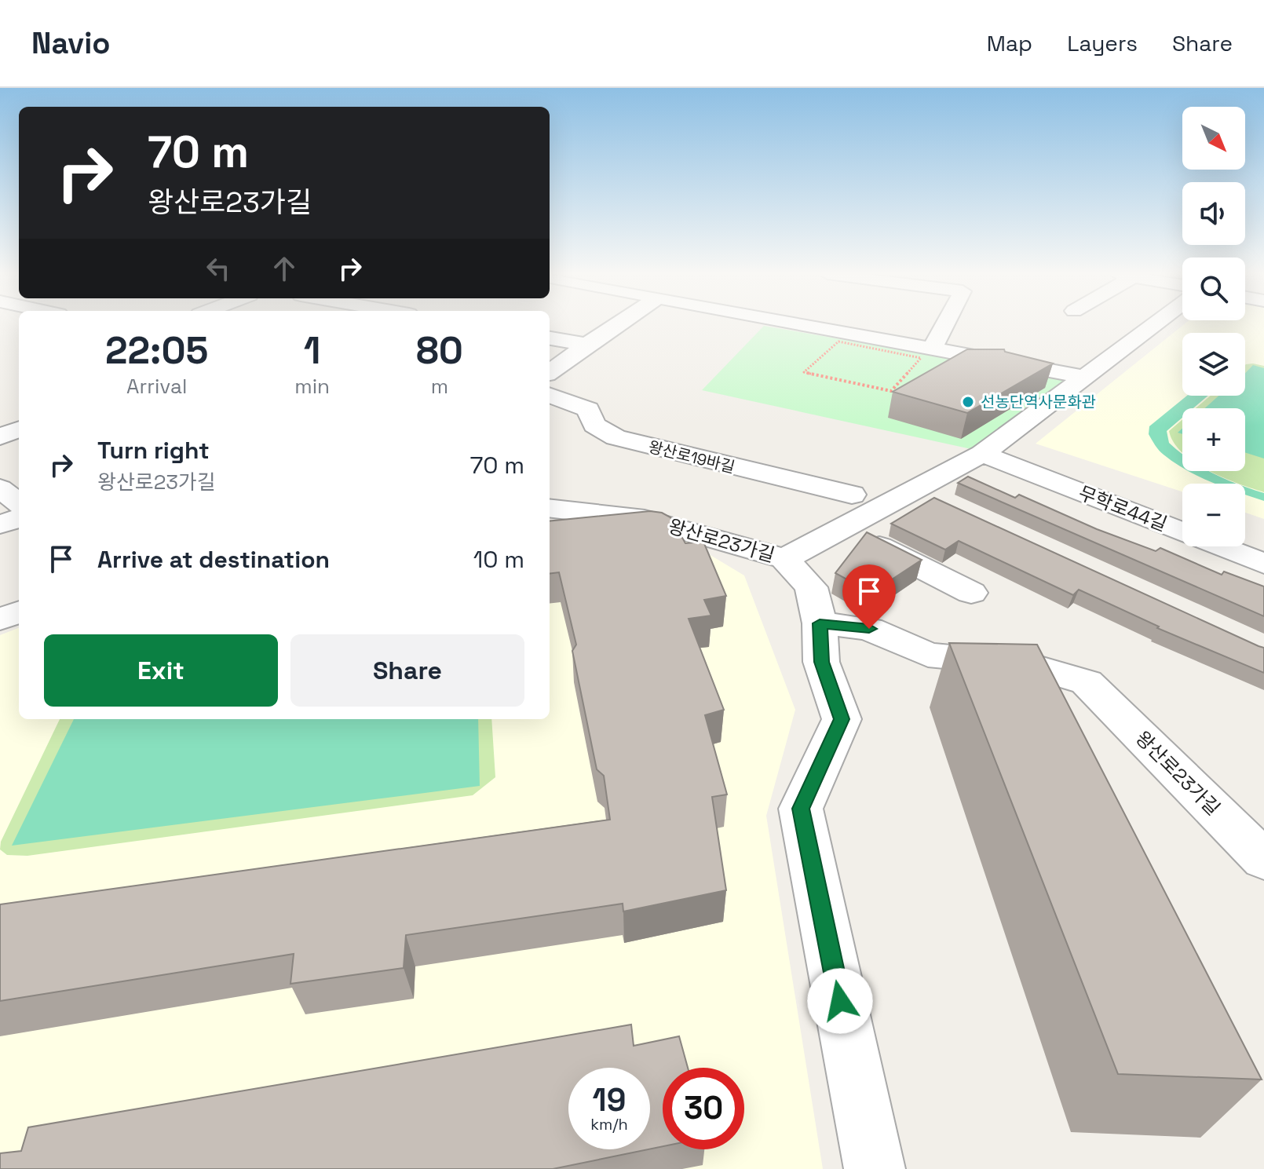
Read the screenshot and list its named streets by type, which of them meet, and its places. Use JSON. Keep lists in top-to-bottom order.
{
  "streets": {
    "street": ["왕산로19바길", "무학로44길", "왕산로23가길"]
  },
  "places": ["선농단역사문화관"],
  "north": "bottom right",
  "page": {
    "header": "Navio",
    "nav": ["Map", "Layers", "Share"],
    "map_buttons": ["+", "−"],
    "turn": ["70 m", "왕산로23가길"],
    "eta": [
      "22:05",
      "Arrival",
      "1",
      "min",
      "80",
      "m"
    ],
    "list": [
      {
        "name": "Turn right",
        "note": "왕산로23가길",
        "value": "70 m"
      },
      {
        "name": "Arrive at destination",
        "value": "10 m"
      }
    ],
    "buttons": ["Exit", "Share"],
    "speed": "19 km/h",
    "limit": "30"
  }
}
